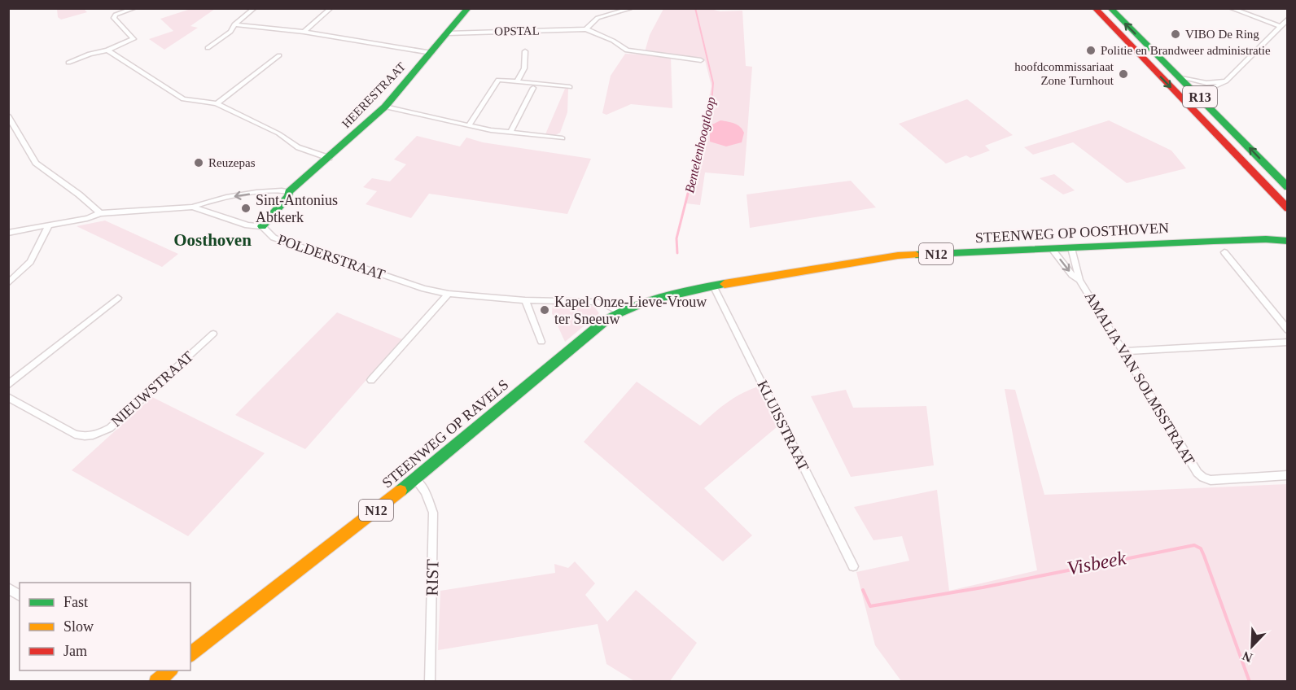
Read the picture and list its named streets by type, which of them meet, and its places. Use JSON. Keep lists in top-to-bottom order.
{
  "streets": {
    "main road": [
      "HEERESTRAAT",
      "R13",
      "STEENWEG OP OOSTHOVEN",
      "N12",
      "STEENWEG OP RAVELS"
    ],
    "street": [
      "OPSTAL",
      "POLDERSTRAAT",
      "AMALIA VAN SOLMSSTRAAT",
      "NIEUWSTRAAT",
      "KLUISSTRAAT",
      "RIST"
    ]
  },
  "crossings": [
    ["OPSTAL", "HEERESTRAAT"],
    ["HEERESTRAAT", "POLDERSTRAAT"],
    ["STEENWEG OP OOSTHOVEN", "AMALIA VAN SOLMSSTRAAT"],
    ["STEENWEG OP OOSTHOVEN", "KLUISSTRAAT"],
    ["STEENWEG OP OOSTHOVEN", "STEENWEG OP RAVELS"],
    ["POLDERSTRAAT", "STEENWEG OP RAVELS"],
    ["KLUISSTRAAT", "STEENWEG OP RAVELS"],
    ["STEENWEG OP RAVELS", "RIST"]
  ],
  "districts": ["Oosthoven"],
  "water": ["Bentelenhoogtloop", "Visbeek"],
  "places": [
    "VIBO De Ring",
    "Politie en Brandweer administratie",
    "hoofdcommissariaat Zone Turnhout",
    "Reuzepas",
    "Sint-Antonius Abtkerk",
    "Kapel Onze-Lieve-Vrouw ter Sneeuw"
  ],
  "legend": ["Fast", "Slow", "Jam"],
  "north": "bottom left"
}
